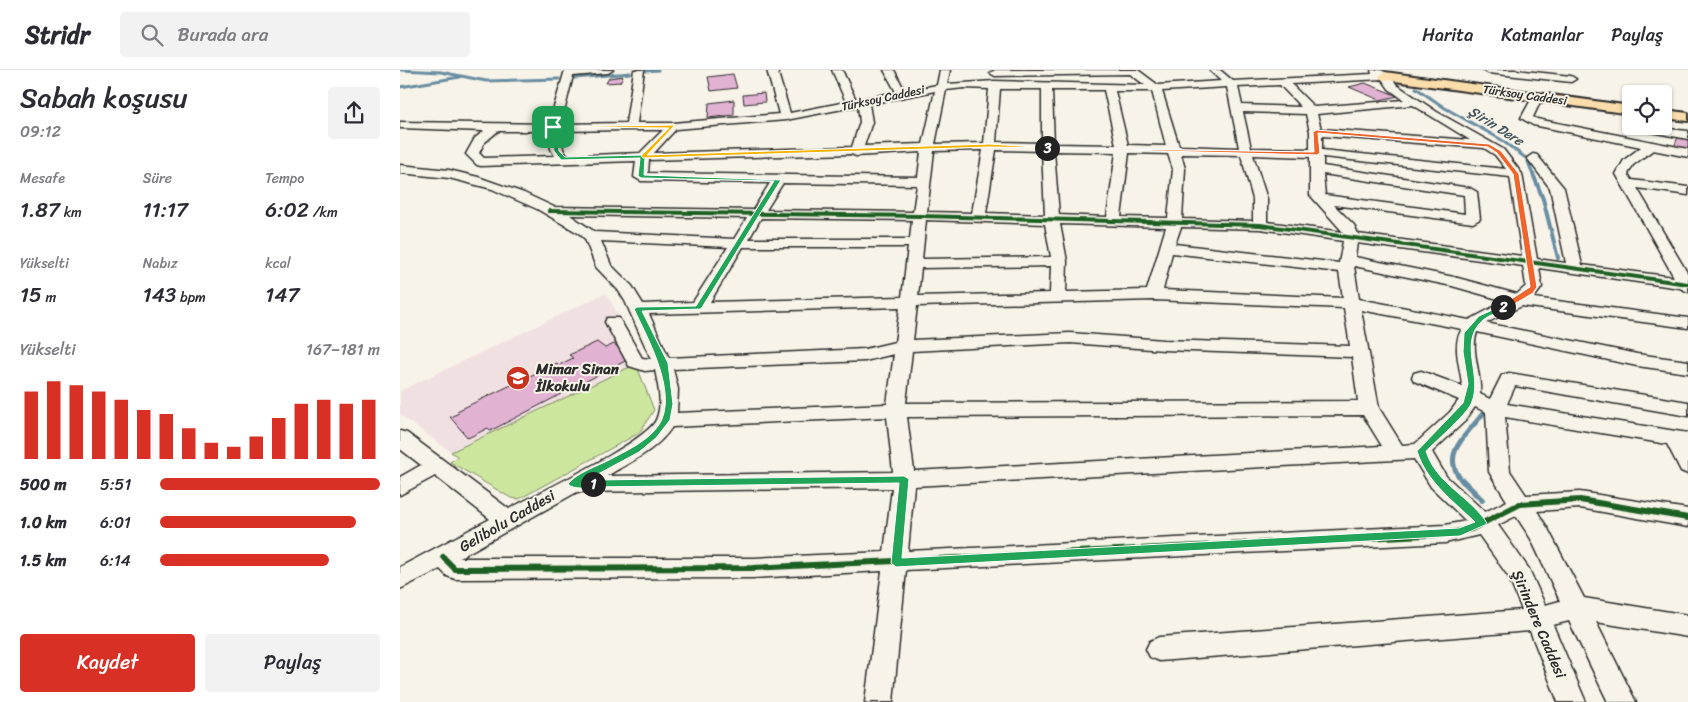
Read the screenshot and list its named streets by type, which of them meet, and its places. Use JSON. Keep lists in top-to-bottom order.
{
  "streets": {
    "main road": ["Türksoy Caddesi"],
    "street": ["Gelibolu Caddesi", "Şirindere Caddesi"]
  },
  "water": ["Şirin Dere"],
  "places": {
    "school or university": ["Mimar Sinan İlkokulu"]
  },
  "page": {
    "header": "Stridr",
    "search": "Burada ara",
    "nav": ["Harita", "Katmanlar", "Paylaş"],
    "heading": ["Sabah koşusu", "09:12"],
    "pins": ["3", "2", "1"],
    "stats": [
      ["Mesafe", "1.87 km"],
      ["Süre", "11:17"],
      ["Tempo", "6:02 /km"],
      ["Yükselti", "15 m"],
      ["Nabız", "143 bpm"],
      ["kcal", "147"]
    ],
    "chart": ["Yükselti", "167–181 m"],
    "list": [
      {
        "name": "500 m",
        "note": "5:51"
      },
      {
        "name": "1.0 km",
        "note": "6:01"
      },
      {
        "name": "1.5 km",
        "note": "6:14"
      }
    ],
    "buttons": ["Kaydet", "Paylaş"]
  }
}
